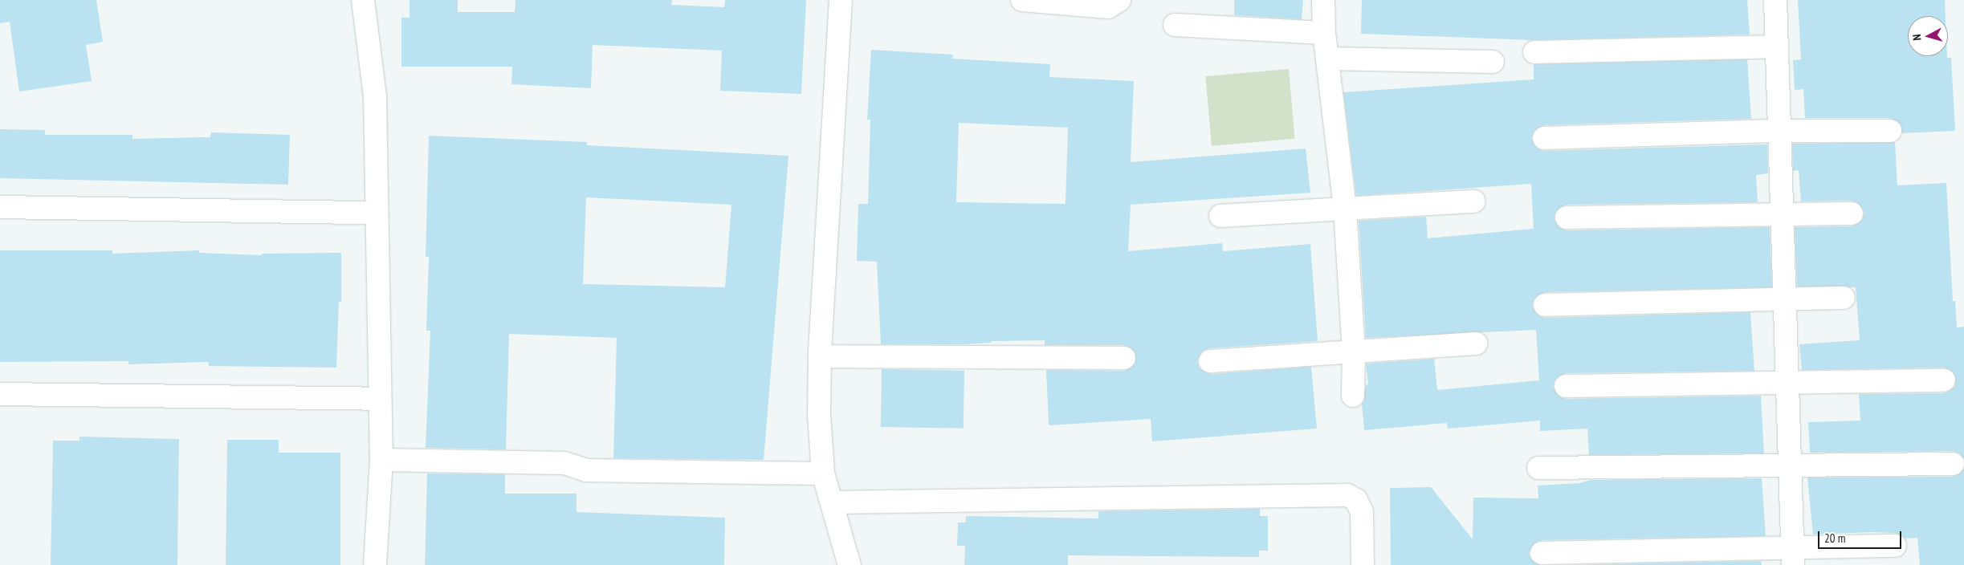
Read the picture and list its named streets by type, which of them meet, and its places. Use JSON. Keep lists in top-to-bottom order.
{
  "scale_bar": "20 m",
  "north": "left"
}
